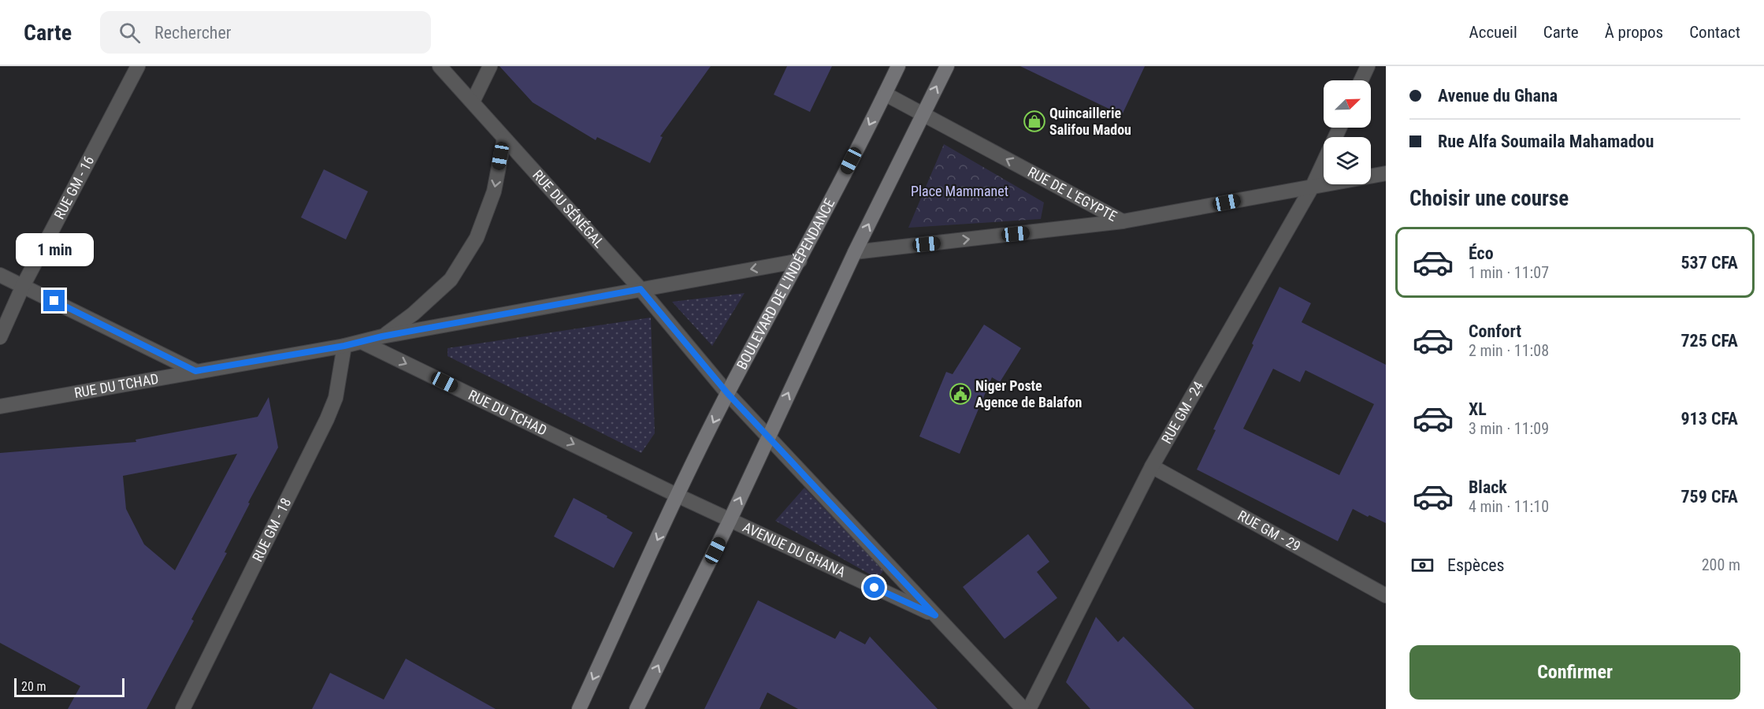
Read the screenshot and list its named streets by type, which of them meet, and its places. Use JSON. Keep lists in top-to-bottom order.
{
  "streets": {
    "main road": ["BOULEVARD DE L'INDÉPENDANCE"],
    "street": [
      "RUE GM - 16",
      "RUE DE L'EGYPTE",
      "RUE DU SÉNÉGAL",
      "RUE DU TCHAD",
      "RUE GM - 24",
      "RUE GM - 18",
      "RUE GM - 29",
      "AVENUE DU GHANA"
    ]
  },
  "crossings": [
    ["RUE DE L'EGYPTE", "BOULEVARD DE L'INDÉPENDANCE"],
    ["RUE DE L'EGYPTE", "RUE GM - 24"],
    ["RUE DU SÉNÉGAL", "AVENUE DU GHANA"],
    ["BOULEVARD DE L'INDÉPENDANCE", "RUE DU TCHAD"],
    ["BOULEVARD DE L'INDÉPENDANCE", "AVENUE DU GHANA"],
    ["RUE DU TCHAD", "RUE GM - 18"],
    ["RUE DU TCHAD", "AVENUE DU GHANA"],
    ["RUE GM - 24", "RUE GM - 29"]
  ],
  "one_way": ["RUE DU TCHAD"],
  "parks": ["Place Mammanet"],
  "places": {
    "shop": ["Quincaillerie Salifou Madou"],
    "public building": ["Niger Poste Agence de Balafon"]
  },
  "scale_bar": "20 m",
  "north": "top right",
  "page": {
    "header": "Carte",
    "search": "Rechercher",
    "nav": [
      "Accueil",
      "Carte",
      "À propos",
      "Contact"
    ],
    "banner": ["Avenue du Ghana", "Rue Alfa Soumaila Mahamadou"],
    "heading": "Choisir une course",
    "list": [
      {
        "name": "Éco",
        "note": "1 min · 11:07",
        "value": "537 CFA"
      },
      {
        "name": "Confort",
        "note": "2 min · 11:08",
        "value": "725 CFA"
      },
      {
        "name": "XL",
        "note": "3 min · 11:09",
        "value": "913 CFA"
      },
      {
        "name": "Black",
        "note": "4 min · 11:10",
        "value": "759 CFA"
      }
    ],
    "bubble": "1 min",
    "pay": ["Espèces", "200 m"],
    "buttons": "Confirmer",
    "scale": "20 m"
  }
}
